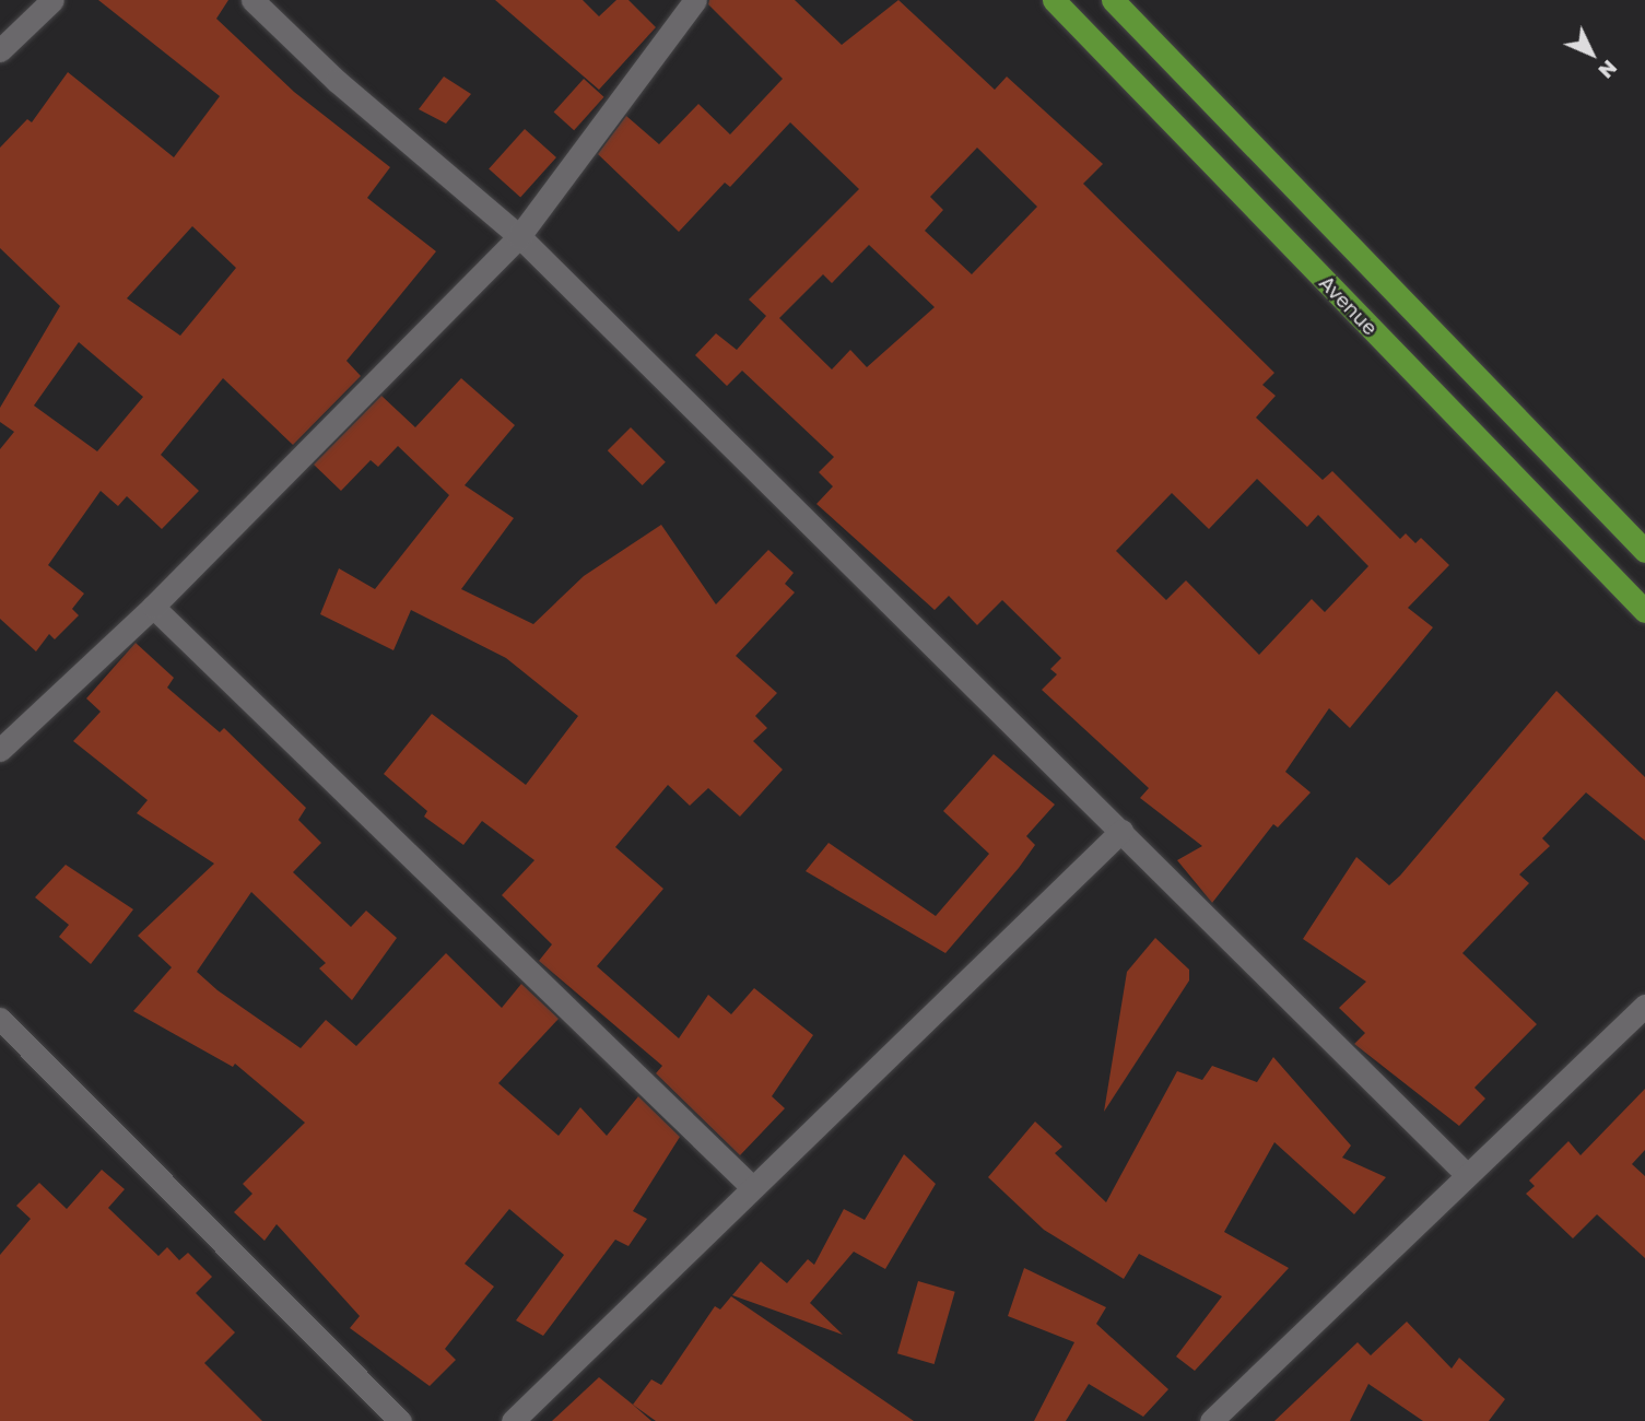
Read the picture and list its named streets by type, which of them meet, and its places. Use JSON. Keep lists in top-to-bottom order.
{
  "streets": {
    "highway": ["Avenue"]
  },
  "north": "bottom right"
}
